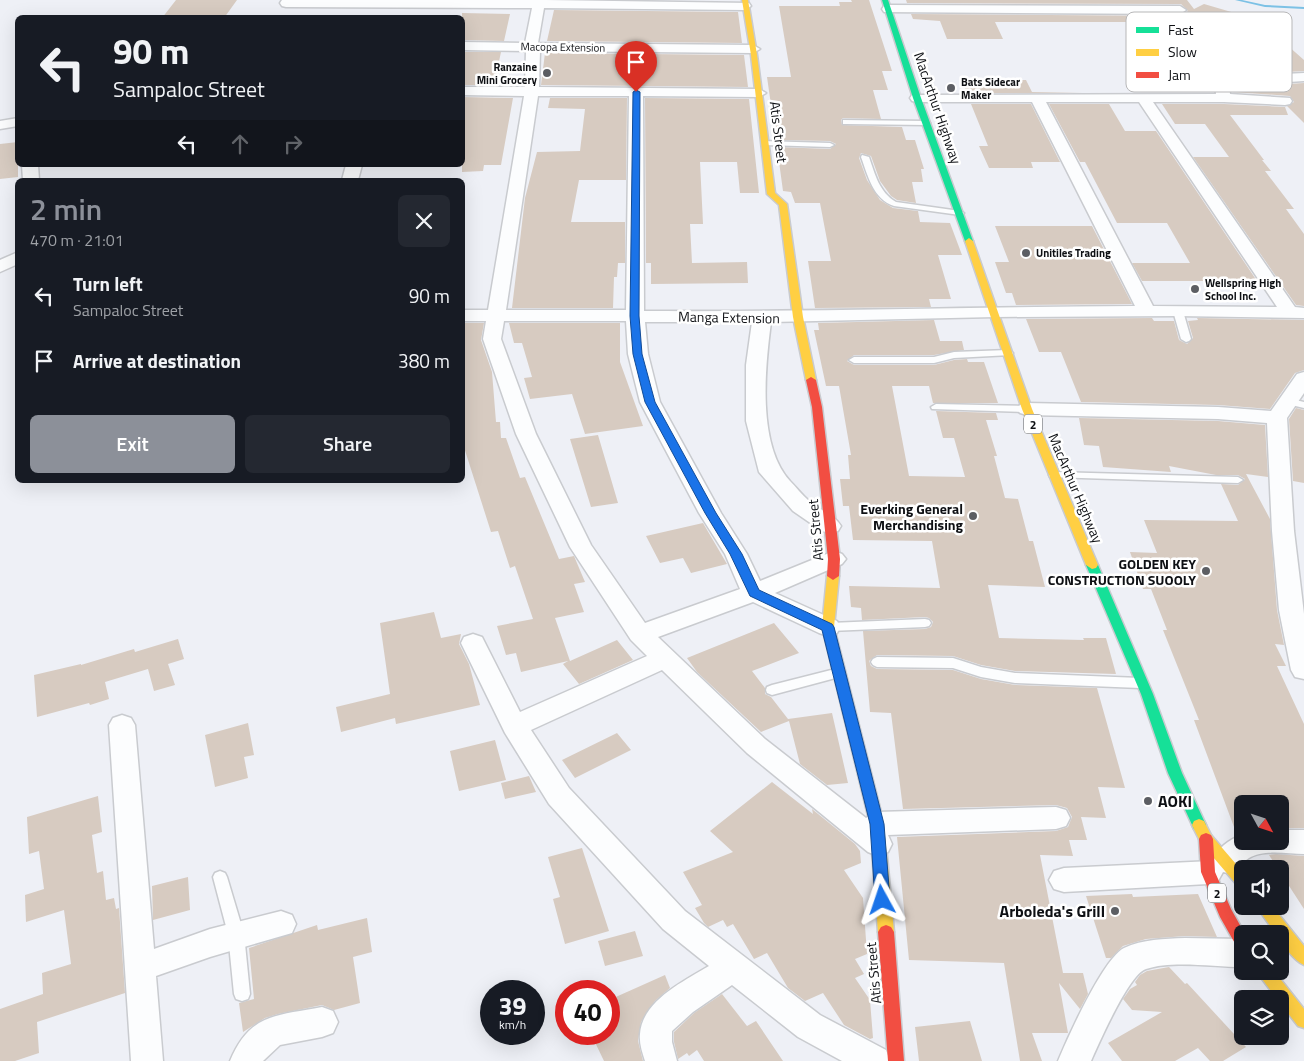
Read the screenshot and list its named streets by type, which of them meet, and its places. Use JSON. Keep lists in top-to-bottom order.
{
  "streets": {
    "main road": ["MacArthur Highway", "Atis Street", "2"],
    "street": ["Macopa Extension", "Manga Extension"]
  },
  "crossings": [
    ["Macopa Extension", "Atis Street"],
    ["MacArthur Highway", "Manga Extension"],
    ["Atis Street", "Manga Extension"]
  ],
  "places": [
    "Ranzaine Mini Grocery",
    "Bats Sidecar Maker",
    "Unitiles Trading",
    "Wellspring High School Inc.",
    "Everking General Merchandising",
    "GOLDEN KEY CONSTRUCTION SUOOLY",
    "AOKI",
    "Arboleda's Grill"
  ],
  "legend": ["Fast", "Slow", "Jam"],
  "north": "bottom right",
  "page": {
    "turn": ["90 m", "Sampaloc Street"],
    "heading": ["2 min", "470 m · 21:01"],
    "list": [
      {
        "name": "Turn left",
        "note": "Sampaloc Street",
        "value": "90 m"
      },
      {
        "name": "Arrive at destination",
        "value": "380 m"
      }
    ],
    "buttons": ["Exit", "Share"],
    "speed": "39 km/h",
    "limit": "40"
  }
}
